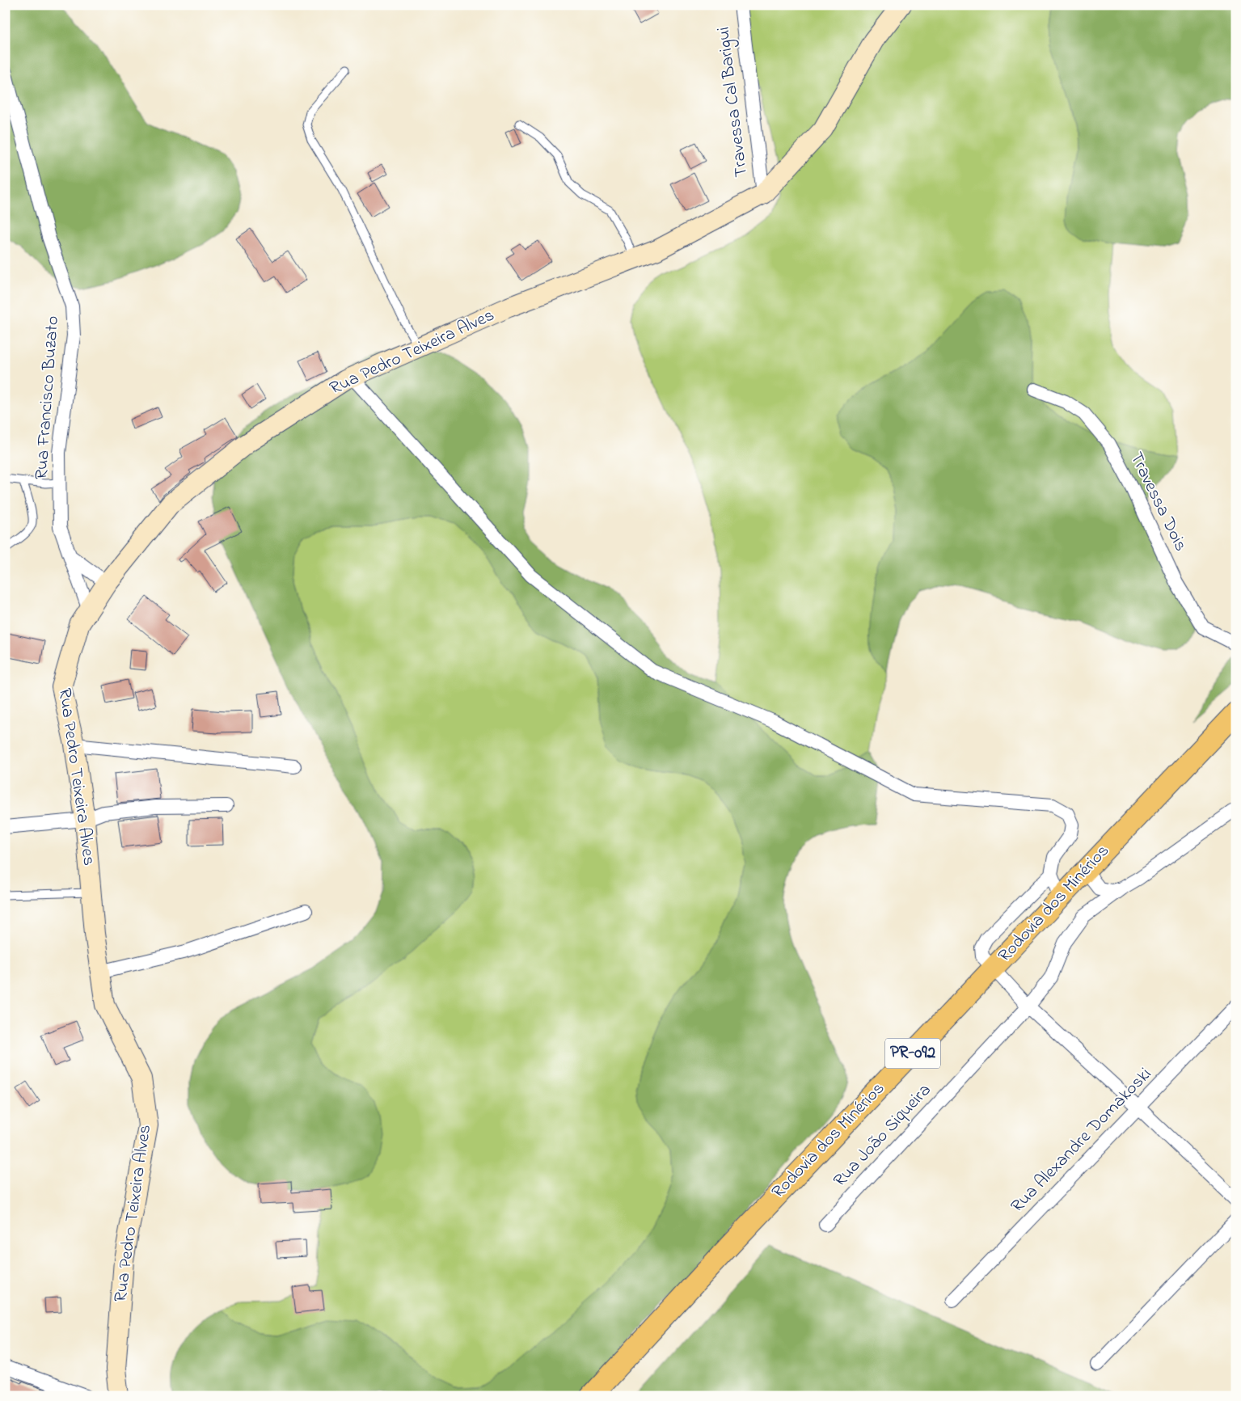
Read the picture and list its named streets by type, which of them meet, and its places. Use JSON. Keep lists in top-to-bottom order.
{
  "streets": {
    "main road": ["Rodovia dos Minérios", "PR-092"],
    "street": [
      "Travessa Cal Barigui",
      "Rua Pedro Teixeira Alves",
      "Rua Francisco Buzato",
      "Travessa Dois",
      "Rua João Siqueira",
      "Rua Alexandre Domakoski"
    ]
  },
  "crossings": [
    ["Travessa Cal Barigui", "Rua Pedro Teixeira Alves"],
    ["Rua Pedro Teixeira Alves", "Rua Francisco Buzato"],
    ["Rodovia dos Minérios", "Rua João Siqueira"]
  ]
}
